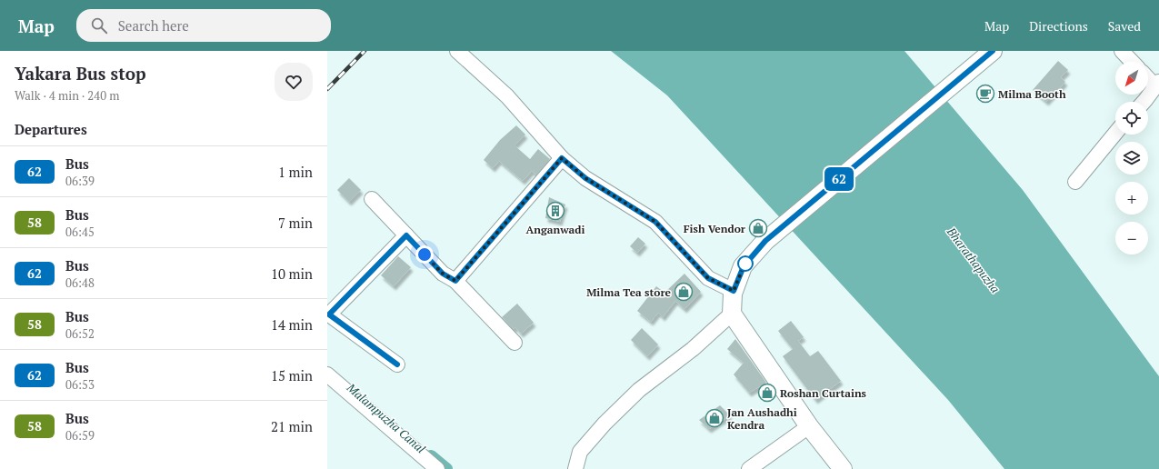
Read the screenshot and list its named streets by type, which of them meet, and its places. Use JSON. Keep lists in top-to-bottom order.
{
  "water": ["Bharathapuzha", "Malampuzha Canal"],
  "places": {
    "cafe": ["Milma Booth"],
    "building": ["Anganwadi"],
    "shop": [
      "Fish Vendor",
      "Milma Tea store",
      "Roshan Curtains",
      "Jan Aushadhi Kendra"
    ]
  },
  "lines": ["bus line 62"],
  "north": "bottom left",
  "page": {
    "header": "Map",
    "search": "Search here",
    "nav": ["Map", "Directions", "Saved"],
    "heading": [
      ["Yakara Bus stop", "Walk · 4 min · 240 m"],
      "Departures"
    ],
    "on_map": "62",
    "map_buttons": ["+", "−"],
    "list": [
      {
        "mark": "62",
        "name": "Bus",
        "note": "06:39",
        "value": "1 min"
      },
      {
        "mark": "58",
        "name": "Bus",
        "note": "06:45",
        "value": "7 min"
      },
      {
        "mark": "62",
        "name": "Bus",
        "note": "06:48",
        "value": "10 min"
      },
      {
        "mark": "58",
        "name": "Bus",
        "note": "06:52",
        "value": "14 min"
      },
      {
        "mark": "62",
        "name": "Bus",
        "note": "06:53",
        "value": "15 min"
      },
      {
        "mark": "58",
        "name": "Bus",
        "note": "06:59",
        "value": "21 min"
      }
    ]
  }
}
